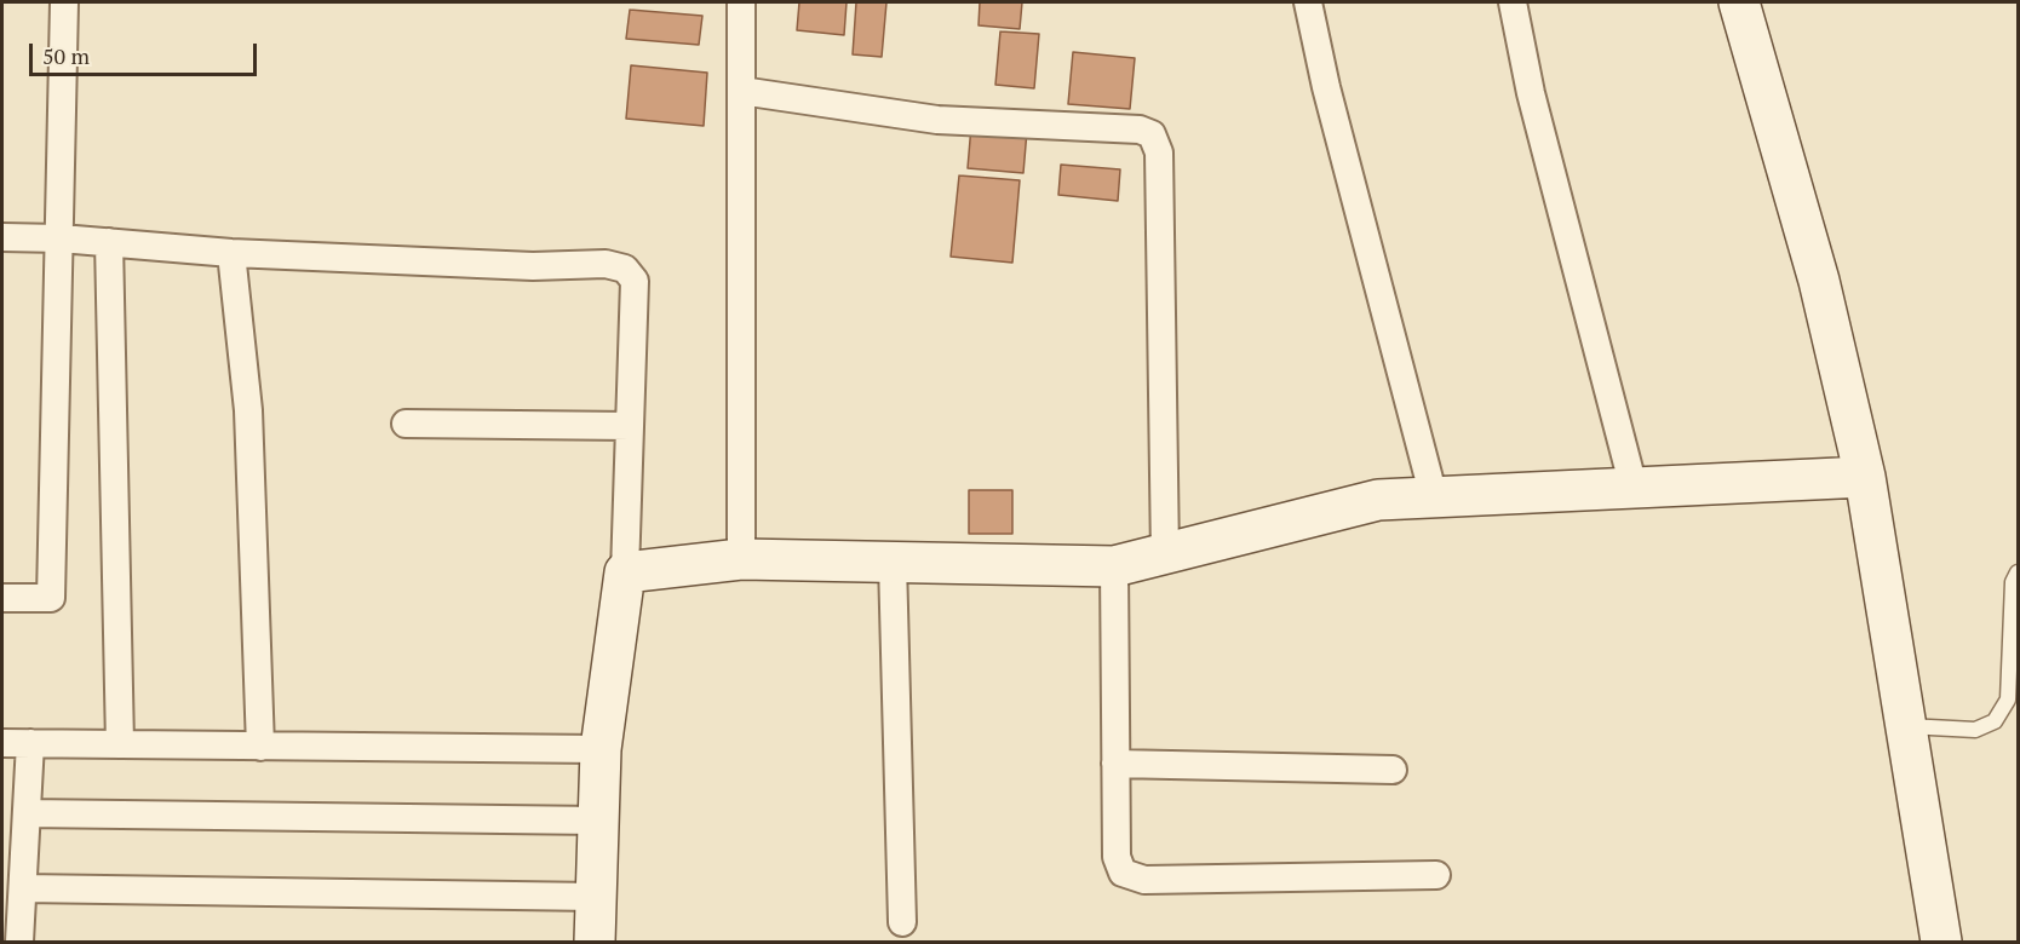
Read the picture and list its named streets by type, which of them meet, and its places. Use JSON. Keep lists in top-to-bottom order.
{
  "scale_bar": "50 m"
}
